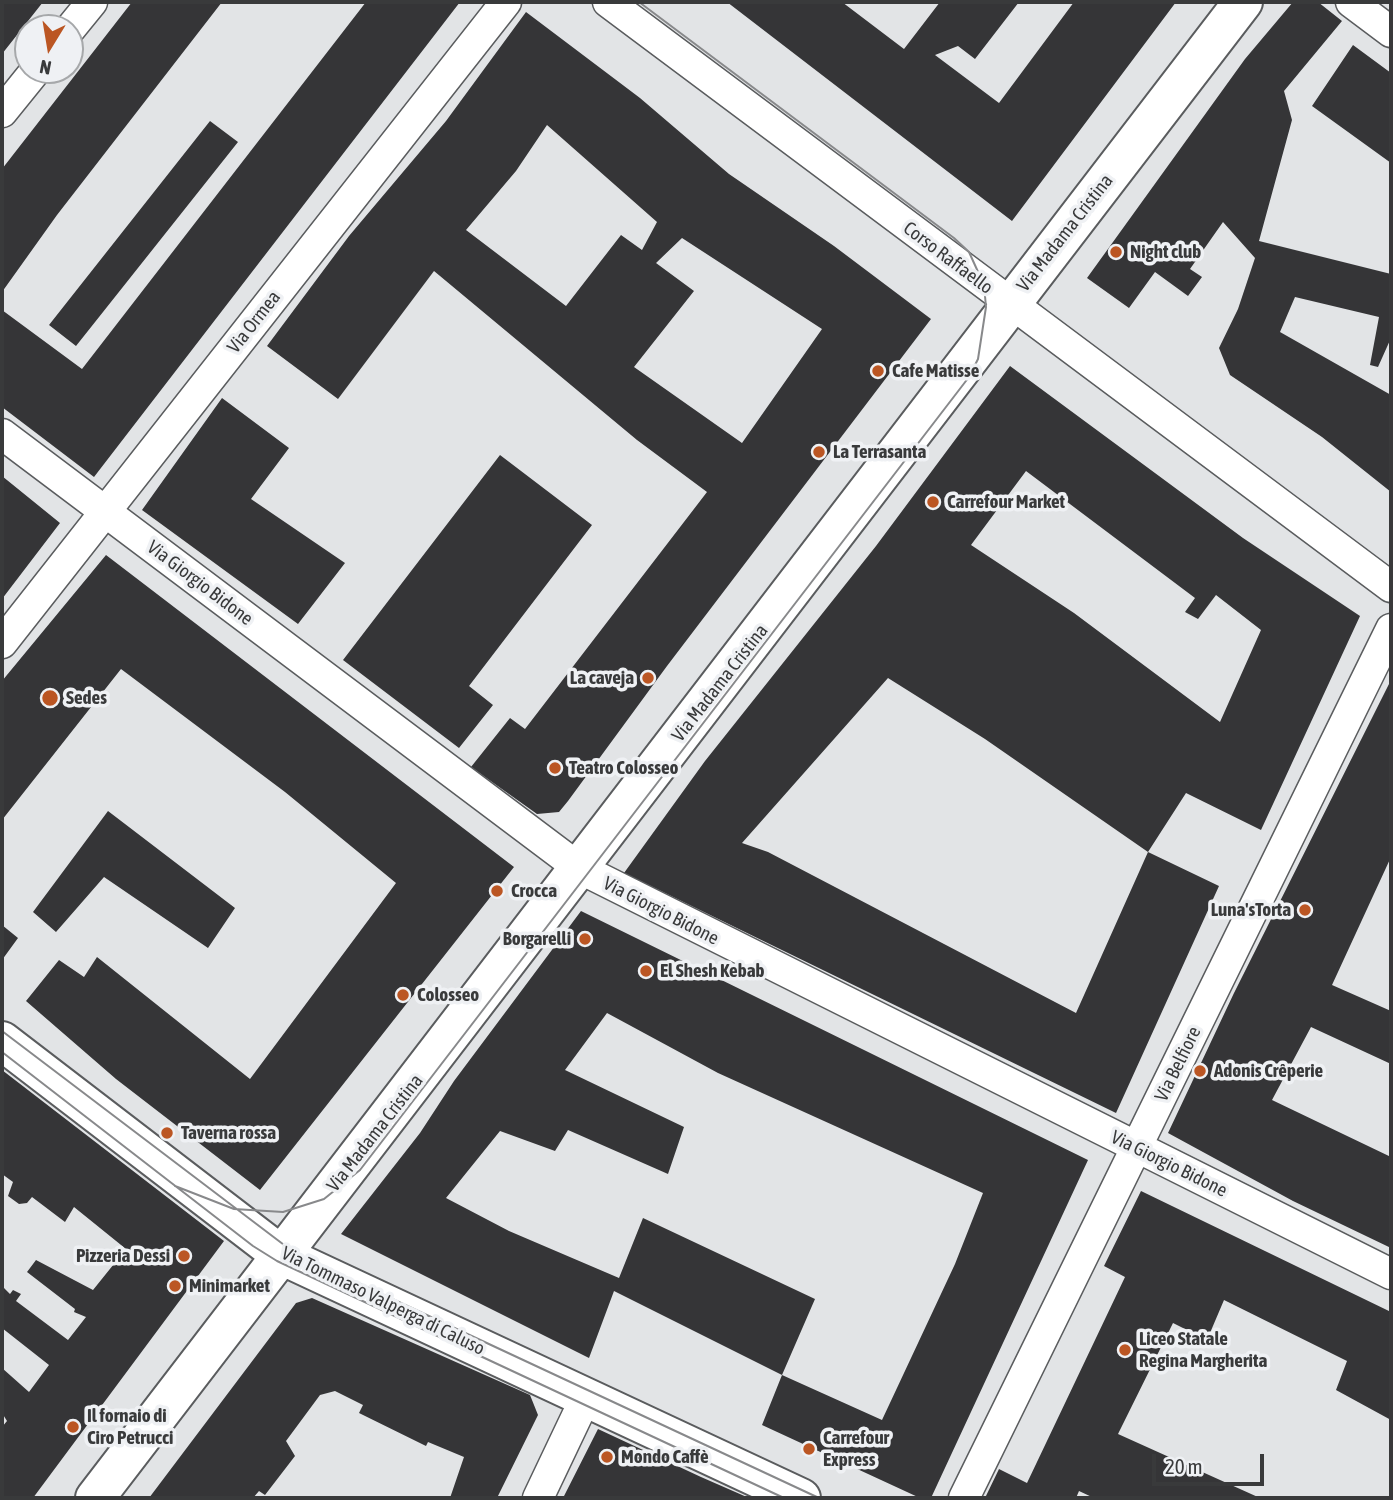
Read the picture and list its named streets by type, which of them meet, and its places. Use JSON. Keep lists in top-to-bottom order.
{
  "streets": {
    "street": [
      "Via Madama Cristina",
      "Corso Raffaello",
      "Via Ormea",
      "Via Giorgio Bidone",
      "Via Belfiore",
      "Via Tommaso Valperga di Caluso"
    ]
  },
  "crossings": [
    ["Via Madama Cristina", "Corso Raffaello"],
    ["Via Madama Cristina", "Via Giorgio Bidone"],
    ["Via Madama Cristina", "Via Tommaso Valperga di Caluso"],
    ["Via Ormea", "Via Giorgio Bidone"],
    ["Via Giorgio Bidone", "Via Belfiore"]
  ],
  "places": [
    "Night club",
    "Cafe Matisse",
    "La Terrasanta",
    "Carrefour Market",
    "La caveja",
    "Sedes",
    "Teatro Colosseo",
    "Crocca",
    "Luna'sTorta",
    "Borgarelli",
    "El Shesh Kebab",
    "Colosseo",
    "Adonis Crêperie",
    "Taverna rossa",
    "Pizzeria Dessi",
    "Minimarket",
    "Liceo Statale Regina Margherita",
    "Il fornaio di Ciro Petrucci",
    "Carrefour Express",
    "Mondo Caffè"
  ],
  "scale_bar": "20 m",
  "north": "bottom"
}
